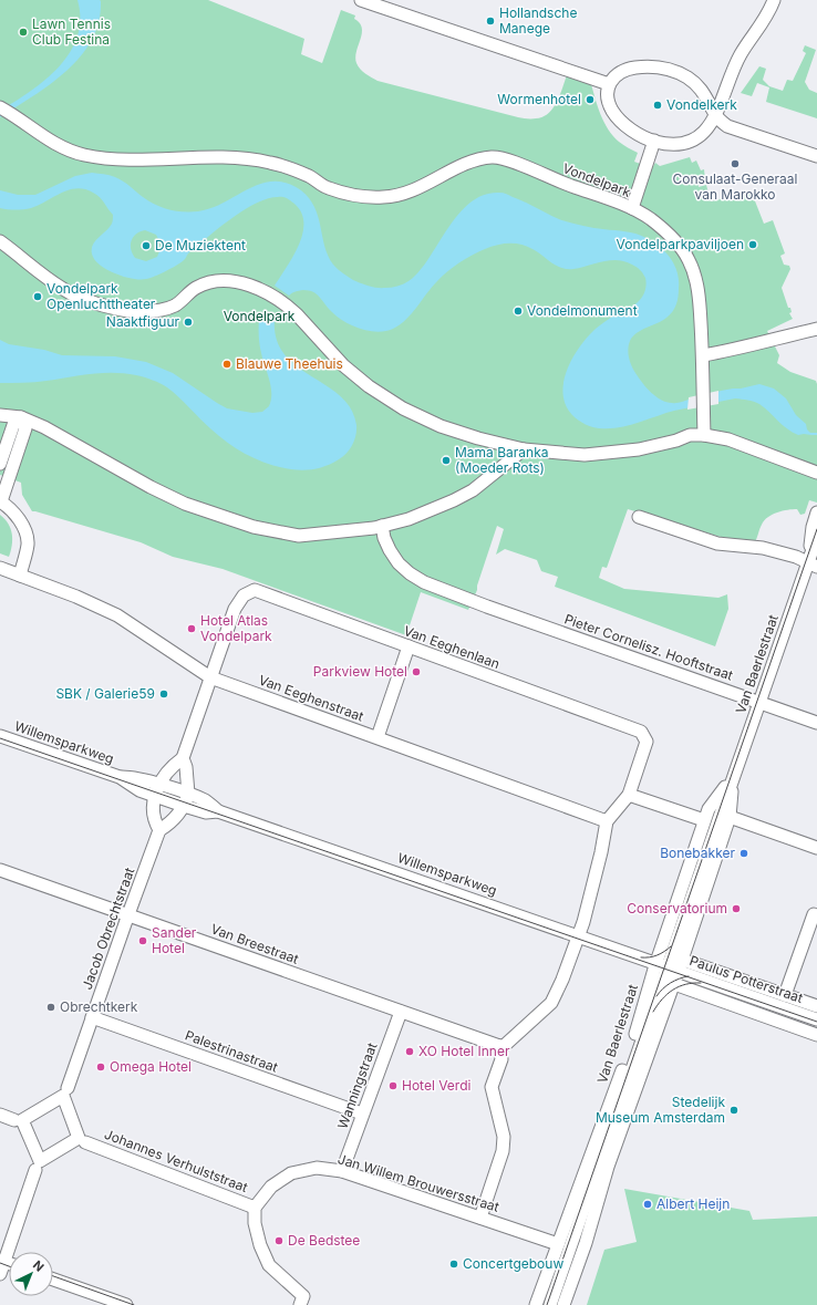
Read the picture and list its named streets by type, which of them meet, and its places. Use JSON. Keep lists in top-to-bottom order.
{
  "streets": {
    "street": [
      "Vondelpark",
      "Van Eeghenlaan",
      "Pieter Cornelisz. Hooftstraat",
      "Van Baerlestraat",
      "Van Eeghenstraat",
      "Willemsparkweg",
      "Jacob Obrechtstraat",
      "Van Breestraat",
      "Paulus Potterstraat",
      "Palestrinastraat",
      "Wanningstraat",
      "Johannes Verhulststraat",
      "Jan Willem Brouwersstraat"
    ]
  },
  "crossings": [
    ["Van Eeghenlaan", "Van Eeghenstraat"],
    ["Pieter Cornelisz. Hooftstraat", "Van Baerlestraat"],
    ["Van Baerlestraat", "Willemsparkweg"],
    ["Van Baerlestraat", "Paulus Potterstraat"],
    ["Van Baerlestraat", "Jan Willem Brouwersstraat"],
    ["Jacob Obrechtstraat", "Van Breestraat"],
    ["Jacob Obrechtstraat", "Palestrinastraat"],
    ["Van Breestraat", "Wanningstraat"],
    ["Palestrinastraat", "Wanningstraat"],
    ["Wanningstraat", "Jan Willem Brouwersstraat"],
    ["Johannes Verhulststraat", "Jan Willem Brouwersstraat"]
  ],
  "parks": ["Vondelpark"],
  "places": [
    "Hollandsche Manege",
    "Lawn Tennis Club Festina",
    "Wormenhotel",
    "Vondelkerk",
    "Consulaat-Generaal van Marokko",
    "Vondelparkpaviljoen",
    "De Muziektent",
    "Vondelpark Openluchttheater",
    "Vondelmonument",
    "Naaktfiguur",
    "Blauwe Theehuis",
    "Mama Baranka (Moeder Rots)",
    "Hotel Atlas Vondelpark",
    "Parkview Hotel",
    "SBK / Galerie59",
    "Bonebakker",
    "Conservatorium",
    "Sander Hotel",
    "Obrechtkerk",
    "XO Hotel Inner",
    "Omega Hotel",
    "Hotel Verdi",
    "Stedelijk Museum Amsterdam",
    "Albert Heijn",
    "De Bedstee",
    "Concertgebouw"
  ],
  "north": "top right"
}
